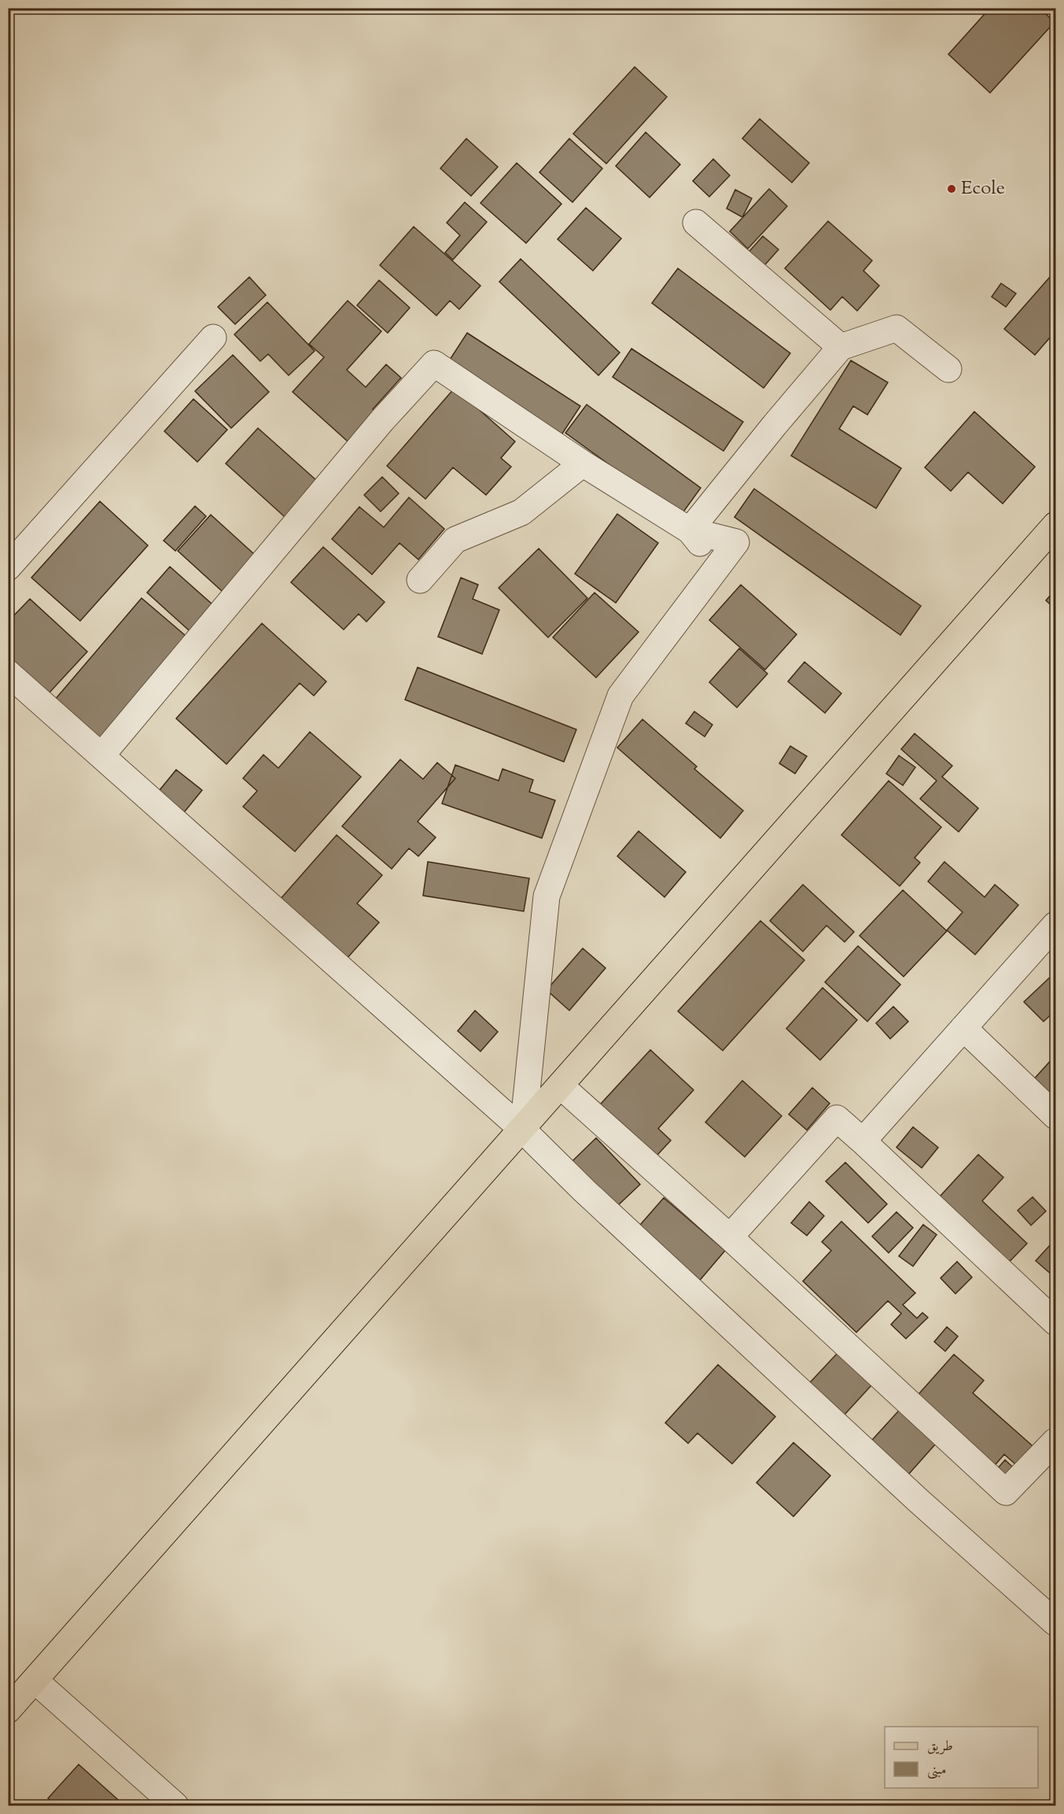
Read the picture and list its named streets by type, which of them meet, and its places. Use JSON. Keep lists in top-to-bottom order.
{
  "places": ["Ecole"],
  "legend": ["طريق", "مبنى"]
}
